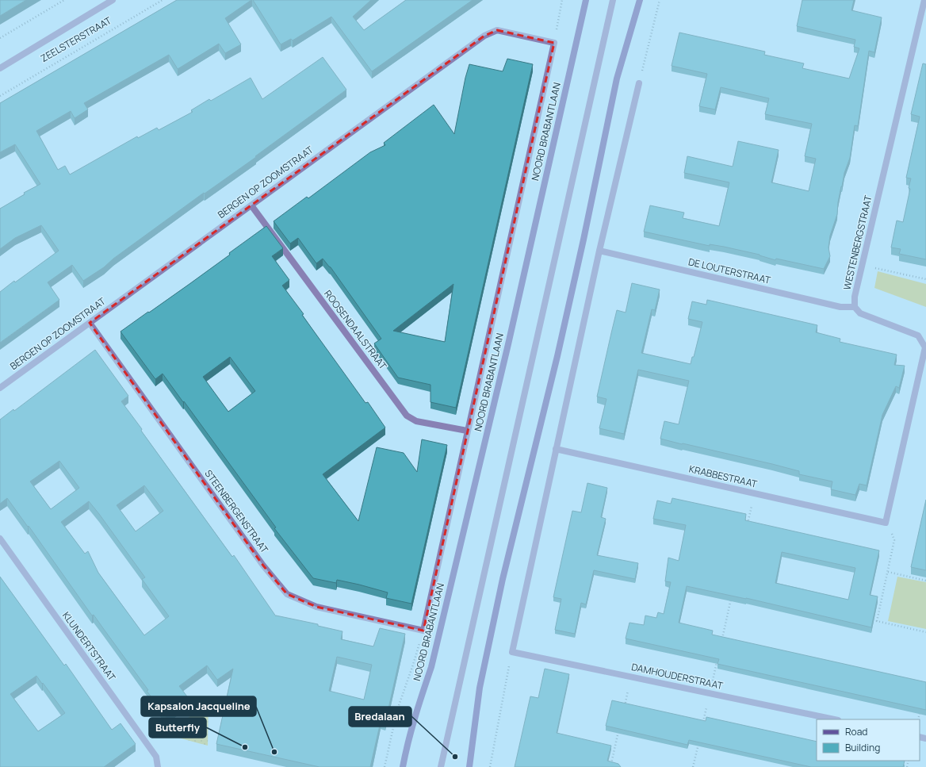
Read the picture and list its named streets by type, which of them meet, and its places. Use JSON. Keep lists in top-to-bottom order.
{
  "streets": {
    "main road": ["NOORD BRABANTLAAN"],
    "street": [
      "ZEELSTERSTRAAT",
      "BERGEN OP ZOOMSTRAAT",
      "WESTENBERGSTRAAT",
      "DE LOUTERSTRAAT",
      "ROOSENDAALSTRAAT",
      "KRABBESTRAAT",
      "STEENBERGENSTRAAT",
      "KLUNDERTSTRAAT",
      "DAMHOUDERSTRAAT"
    ]
  },
  "crossings": [
    ["NOORD BRABANTLAAN", "BERGEN OP ZOOMSTRAAT"],
    ["NOORD BRABANTLAAN", "ROOSENDAALSTRAAT"],
    ["NOORD BRABANTLAAN", "STEENBERGENSTRAAT"],
    ["BERGEN OP ZOOMSTRAAT", "ROOSENDAALSTRAAT"],
    ["BERGEN OP ZOOMSTRAAT", "STEENBERGENSTRAAT"],
    ["WESTENBERGSTRAAT", "DE LOUTERSTRAAT"]
  ],
  "places": ["Butterfly", "Kapsalon Jacqueline", "Bredalaan"],
  "legend": ["Road", "Building"]
}
